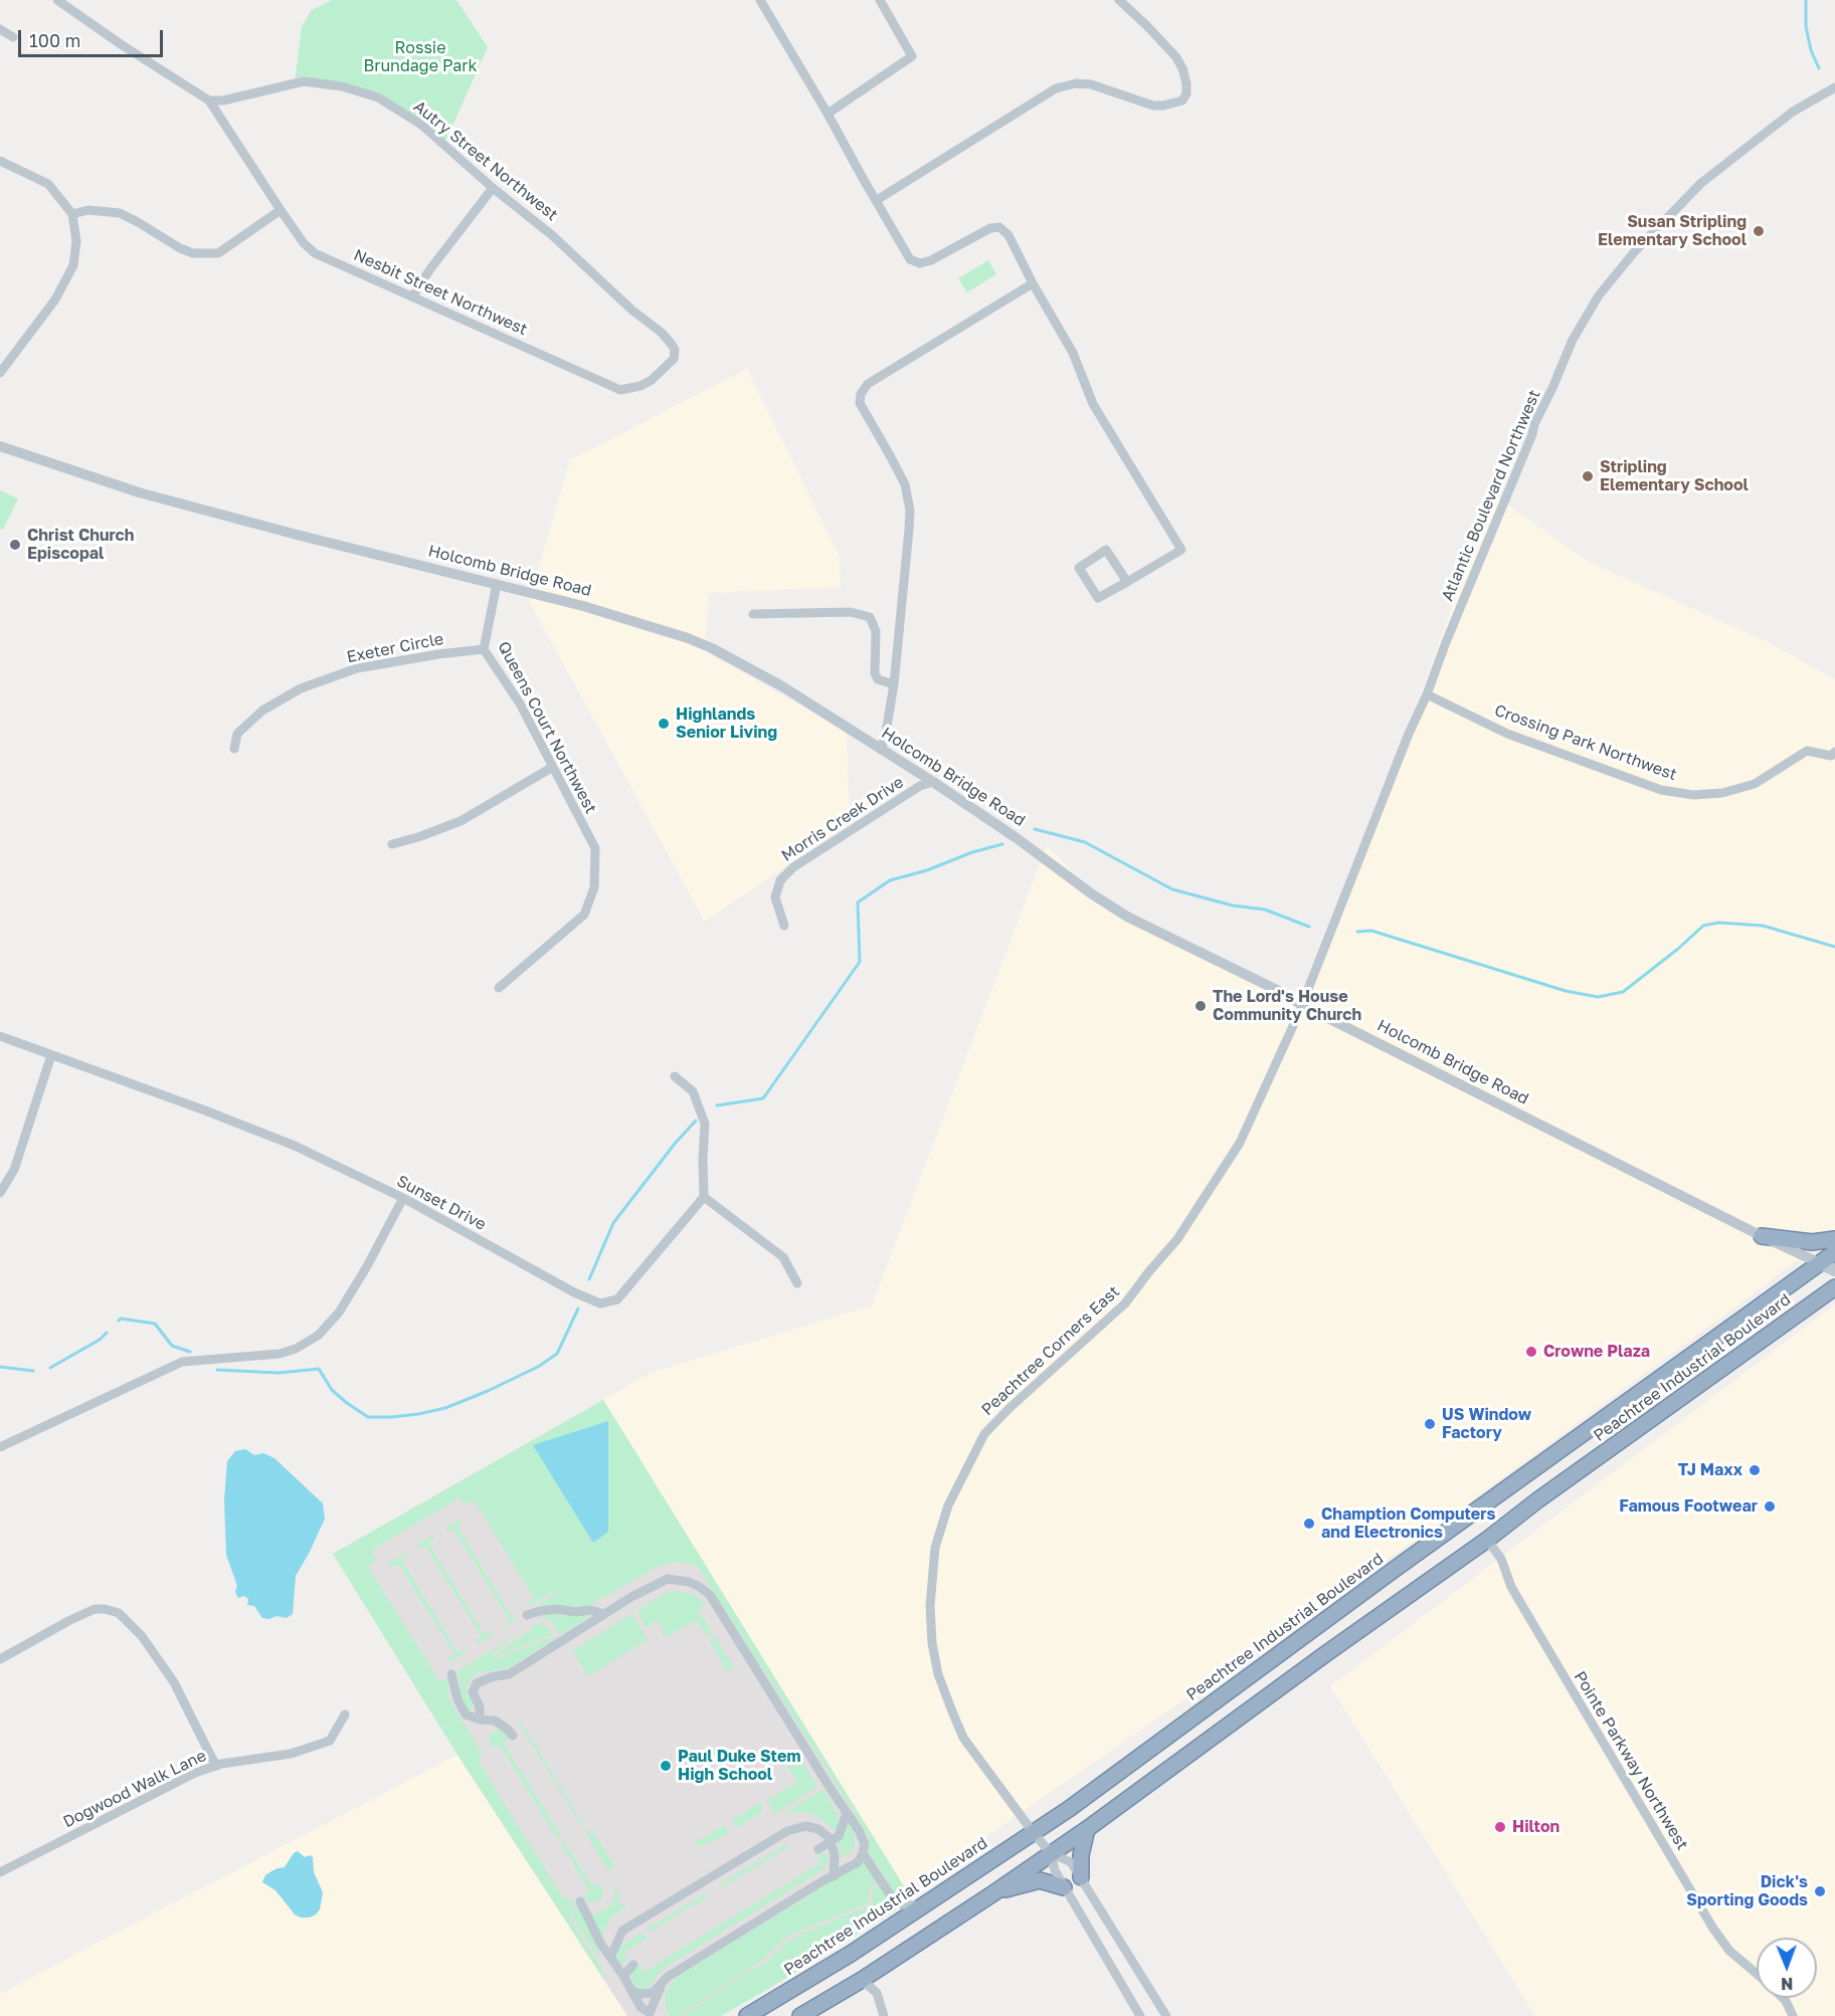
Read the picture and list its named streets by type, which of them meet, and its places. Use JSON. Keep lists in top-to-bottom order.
{
  "streets": {
    "highway": ["Peachtree Industrial Boulevard"],
    "main road": ["Holcomb Bridge Road"],
    "street": [
      "Autry Street Northwest",
      "Nesbit Street Northwest",
      "Atlantic Boulevard Northwest",
      "Exeter Circle",
      "Queens Court Northwest",
      "Crossing Park Northwest",
      "Morris Creek Drive",
      "Sunset Drive",
      "Peachtree Corners East",
      "Pointe Parkway Northwest",
      "Dogwood Walk Lane"
    ]
  },
  "crossings": [
    ["Autry Street Northwest", "Nesbit Street Northwest"],
    ["Atlantic Boulevard Northwest", "Holcomb Bridge Road"],
    ["Atlantic Boulevard Northwest", "Crossing Park Northwest"],
    ["Atlantic Boulevard Northwest", "Peachtree Corners East"],
    ["Holcomb Bridge Road", "Queens Court Northwest"],
    ["Holcomb Bridge Road", "Morris Creek Drive"],
    ["Holcomb Bridge Road", "Peachtree Corners East"],
    ["Holcomb Bridge Road", "Peachtree Industrial Boulevard"],
    ["Exeter Circle", "Queens Court Northwest"],
    ["Peachtree Corners East", "Peachtree Industrial Boulevard"],
    ["Peachtree Industrial Boulevard", "Pointe Parkway Northwest"]
  ],
  "parks": ["Rossie Brundage Park"],
  "places": [
    "Susan Stripling Elementary School",
    "Stripling Elementary School",
    "Christ Church Episcopal",
    "Highlands Senior Living",
    "The Lord's House Community Church",
    "Crowne Plaza",
    "US Window Factory",
    "TJ Maxx",
    "Famous Footwear",
    "Chamption Computers and Electronics",
    "Paul Duke Stem High School",
    "Hilton",
    "Dick's Sporting Goods"
  ],
  "scale_bar": "100 m",
  "north": "bottom"
}
